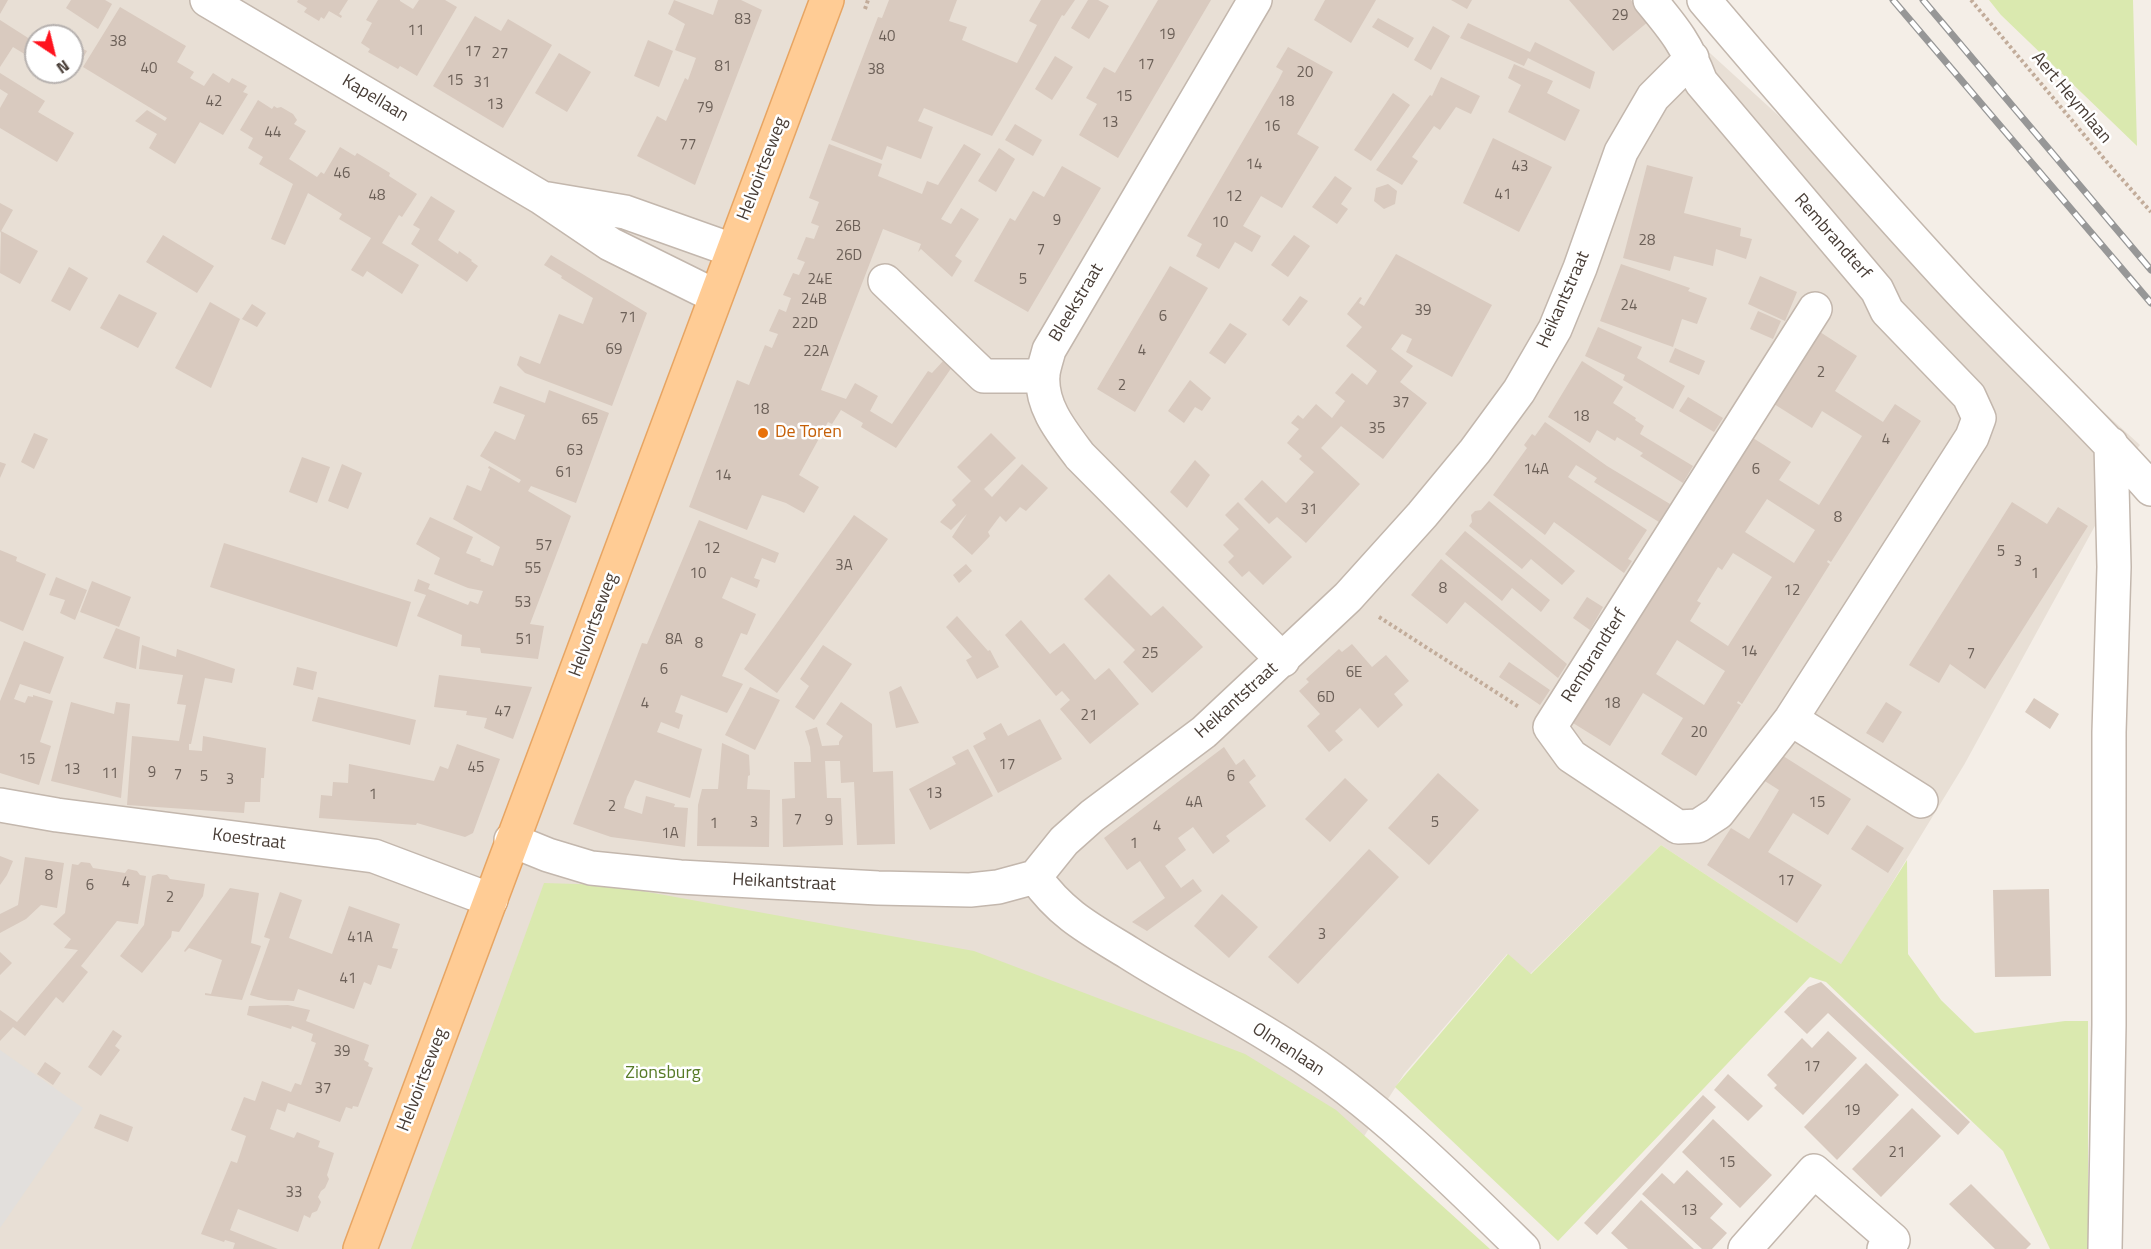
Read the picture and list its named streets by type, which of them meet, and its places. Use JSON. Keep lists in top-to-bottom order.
{
  "streets": {
    "main road": ["Helvoirtseweg"],
    "street": [
      "Kapellaan",
      "Rembrandterf",
      "Heikantstraat",
      "Bleekstraat",
      "Koestraat",
      "Olmenlaan"
    ],
    "path": ["Aert Heymlaan"]
  },
  "crossings": [
    ["Kapellaan", "Helvoirtseweg"],
    ["Helvoirtseweg", "Heikantstraat"],
    ["Helvoirtseweg", "Koestraat"],
    ["Rembrandterf", "Heikantstraat"],
    ["Heikantstraat", "Bleekstraat"],
    ["Heikantstraat", "Olmenlaan"]
  ],
  "parks": ["Zionsburg"],
  "places": ["De Toren"],
  "house_numbers": [
    "29",
    "83",
    "11",
    "19",
    "40",
    "38",
    "17",
    "27",
    "17",
    "81",
    "40",
    "38",
    "20",
    "15",
    "31",
    "15",
    "42",
    "18",
    "13",
    "79",
    "13",
    "16",
    "44",
    "77",
    "14",
    "43",
    "46",
    "41",
    "48",
    "12",
    "9",
    "10",
    "26B",
    "28",
    "7",
    "26D",
    "24E",
    "5",
    "24B",
    "24",
    "39",
    "6",
    "71",
    "22D",
    "69",
    "4",
    "22A",
    "2",
    "2",
    "37",
    "18",
    "18",
    "65",
    "35",
    "4",
    "63",
    "14A",
    "6",
    "61",
    "14",
    "31",
    "8",
    "57",
    "12",
    "5",
    "3",
    "3A",
    "55",
    "10",
    "1",
    "8",
    "12",
    "53",
    "51",
    "8A",
    "8",
    "14",
    "25",
    "7",
    "6",
    "6E",
    "6D",
    "4",
    "18",
    "47",
    "21",
    "20",
    "15",
    "17",
    "45",
    "13",
    "9",
    "11",
    "7",
    "5",
    "6",
    "3",
    "13",
    "1",
    "4A",
    "15",
    "2",
    "7",
    "9",
    "3",
    "5",
    "1",
    "4",
    "1A",
    "1",
    "8",
    "17",
    "4",
    "6",
    "2",
    "3",
    "41A",
    "41",
    "39",
    "17",
    "37",
    "19",
    "21",
    "15",
    "33",
    "13"
  ],
  "north": "bottom right"
}
